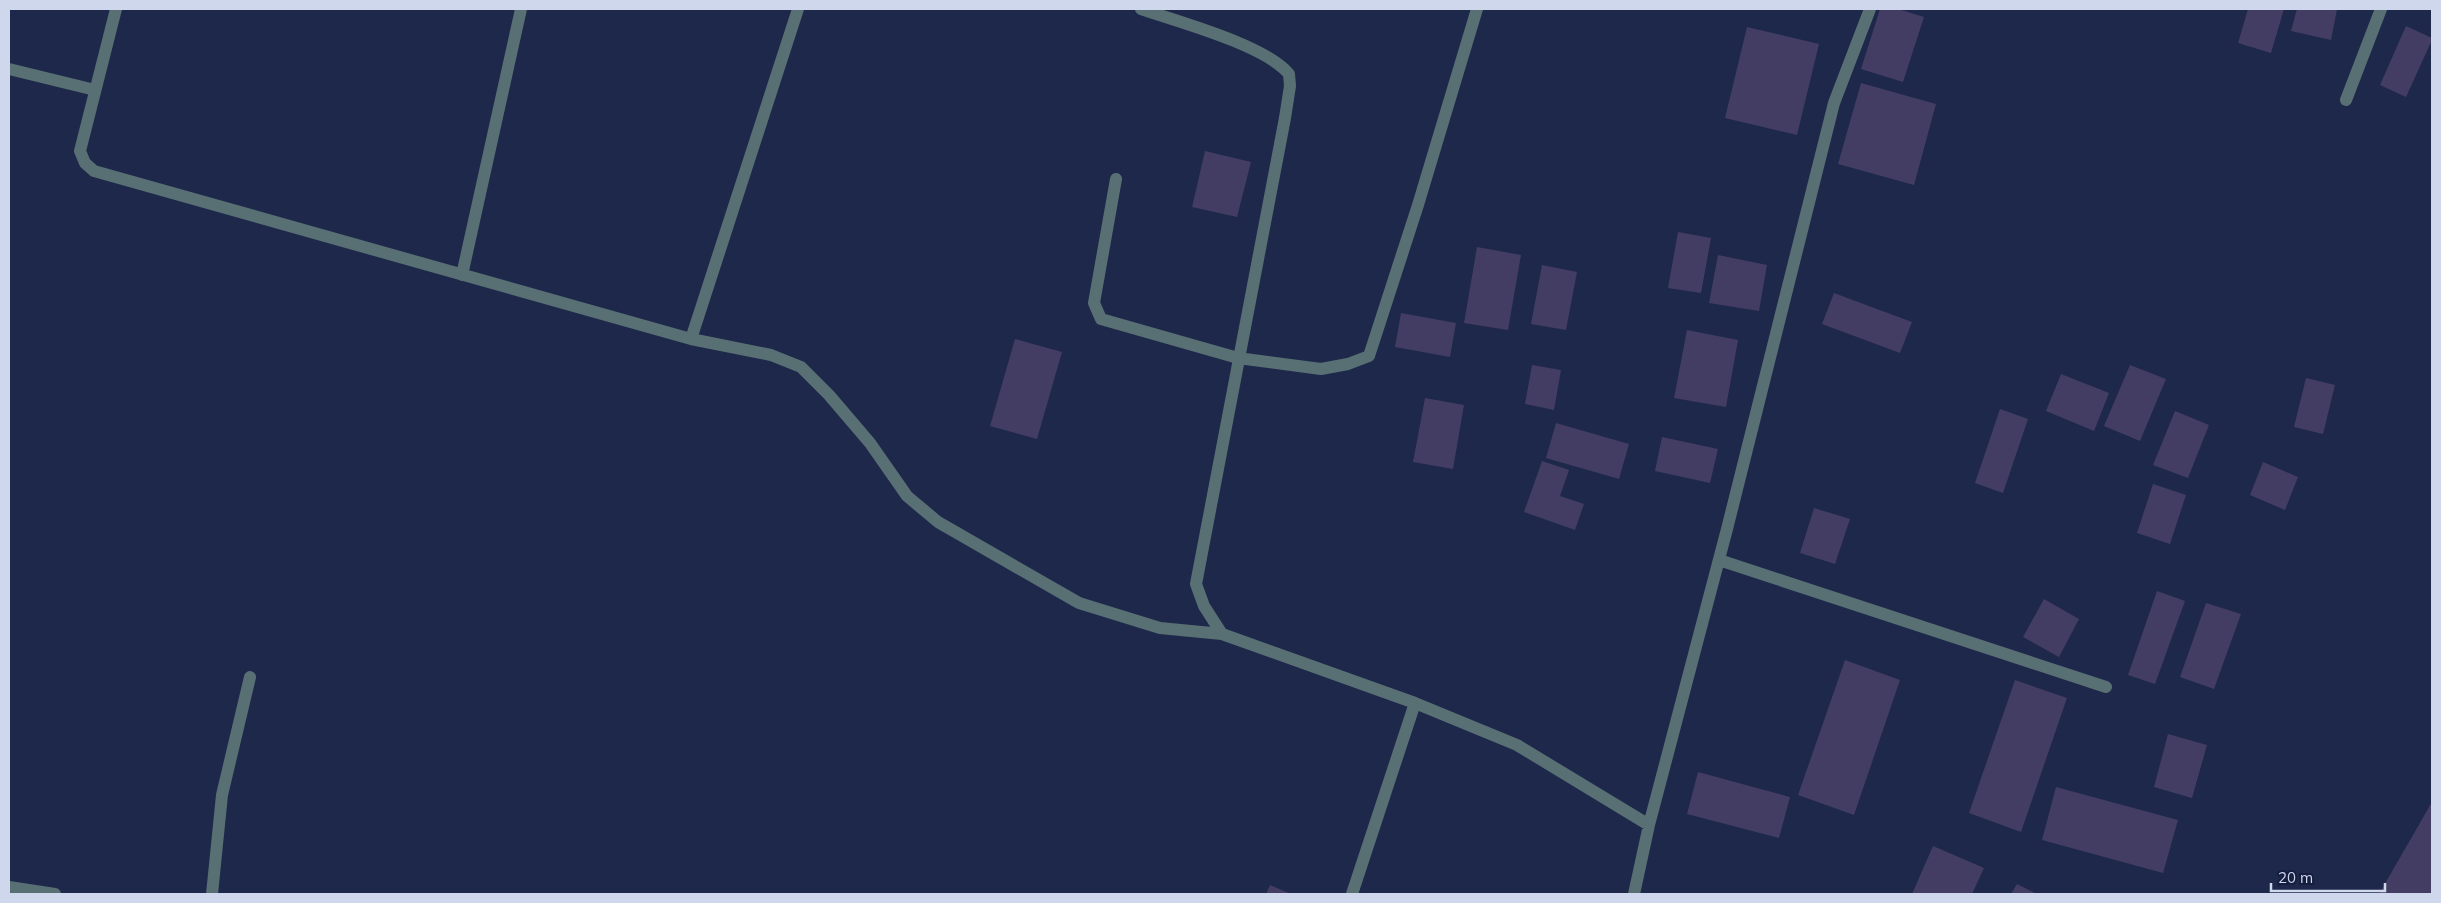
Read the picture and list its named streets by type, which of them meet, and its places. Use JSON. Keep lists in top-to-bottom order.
{
  "scale_bar": "20 m"
}
